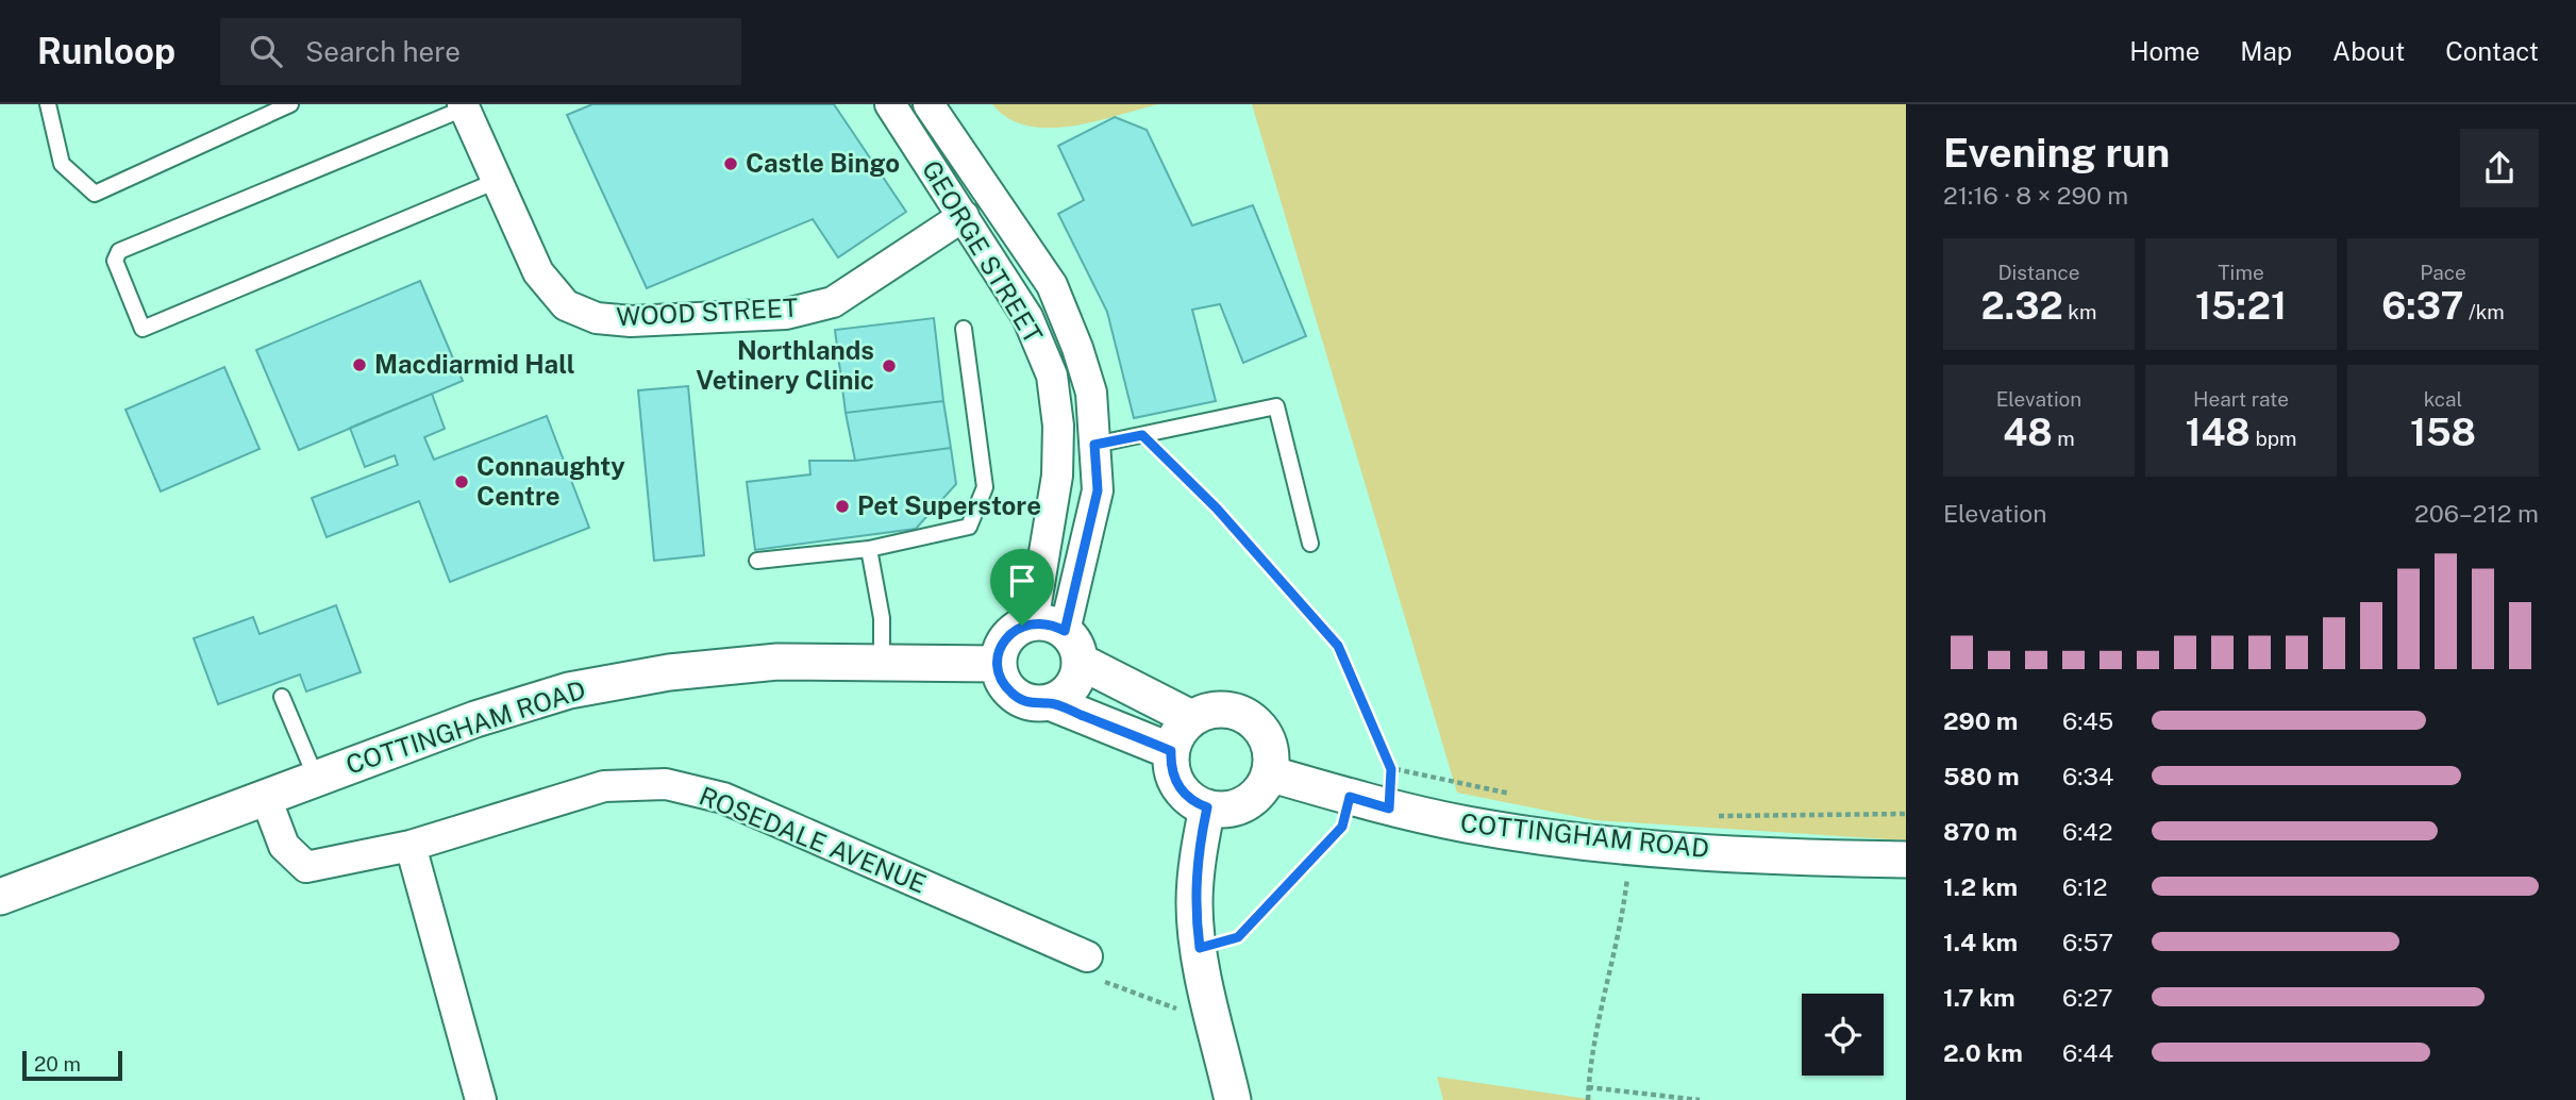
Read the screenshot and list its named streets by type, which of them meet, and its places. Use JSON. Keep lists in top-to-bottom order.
{
  "streets": {
    "street": [
      "GEORGE STREET",
      "WOOD STREET",
      "COTTINGHAM ROAD",
      "ROSEDALE AVENUE"
    ]
  },
  "crossings": [
    ["GEORGE STREET", "WOOD STREET"],
    ["GEORGE STREET", "COTTINGHAM ROAD"],
    ["COTTINGHAM ROAD", "ROSEDALE AVENUE"]
  ],
  "places": [
    "Castle Bingo",
    "Macdiarmid Hall",
    "Northlands Vetinery Clinic",
    "Connaughty Centre",
    "Pet Superstore"
  ],
  "scale_bar": "20 m",
  "page": {
    "header": "Runloop",
    "search": "Search here",
    "nav": [
      "Home",
      "Map",
      "About",
      "Contact"
    ],
    "heading": ["Evening run", "21:16 · 8 × 290 m"],
    "stats": [
      ["Distance", "2.32 km"],
      ["Time", "15:21"],
      ["Pace", "6:37 /km"],
      ["Elevation", "48 m"],
      ["Heart rate", "148 bpm"],
      ["kcal", "158"]
    ],
    "chart": ["Elevation", "206–212 m"],
    "list": [
      {
        "name": "290 m",
        "note": "6:45"
      },
      {
        "name": "580 m",
        "note": "6:34"
      },
      {
        "name": "870 m",
        "note": "6:42"
      },
      {
        "name": "1.2 km",
        "note": "6:12"
      },
      {
        "name": "1.4 km",
        "note": "6:57"
      },
      {
        "name": "1.7 km",
        "note": "6:27"
      },
      {
        "name": "2.0 km",
        "note": "6:44"
      }
    ],
    "scale": "20 m"
  }
}
